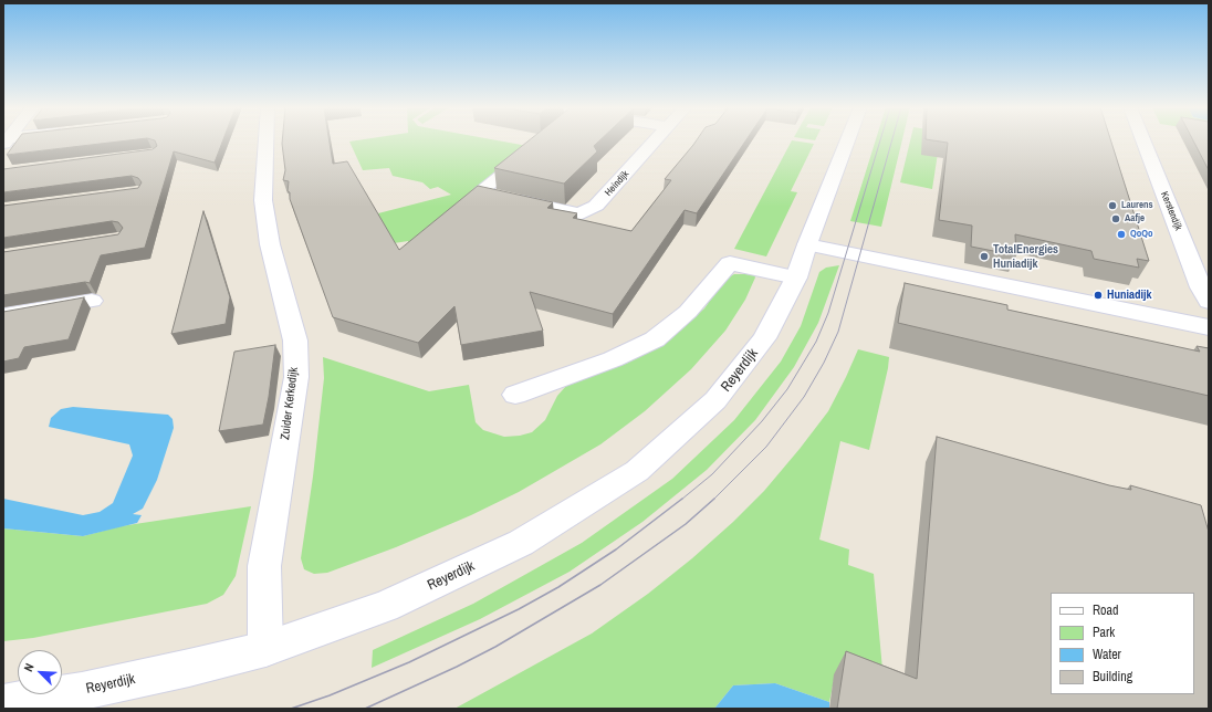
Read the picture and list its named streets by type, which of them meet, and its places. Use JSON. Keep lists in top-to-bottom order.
{
  "streets": {
    "street": [
      "Heindijk",
      "Kerstendijk",
      "Reyerdijk",
      "Zuider Kerkedijk"
    ]
  },
  "crossings": [
    ["Reyerdijk", "Zuider Kerkedijk"]
  ],
  "places": [
    "Laurens",
    "Aafje",
    "QoQo",
    "TotalEnergies Huniadijk",
    "Huniadijk"
  ],
  "legend": [
    "Road",
    "Park",
    "Water",
    "Building"
  ],
  "north": "top left"
}
